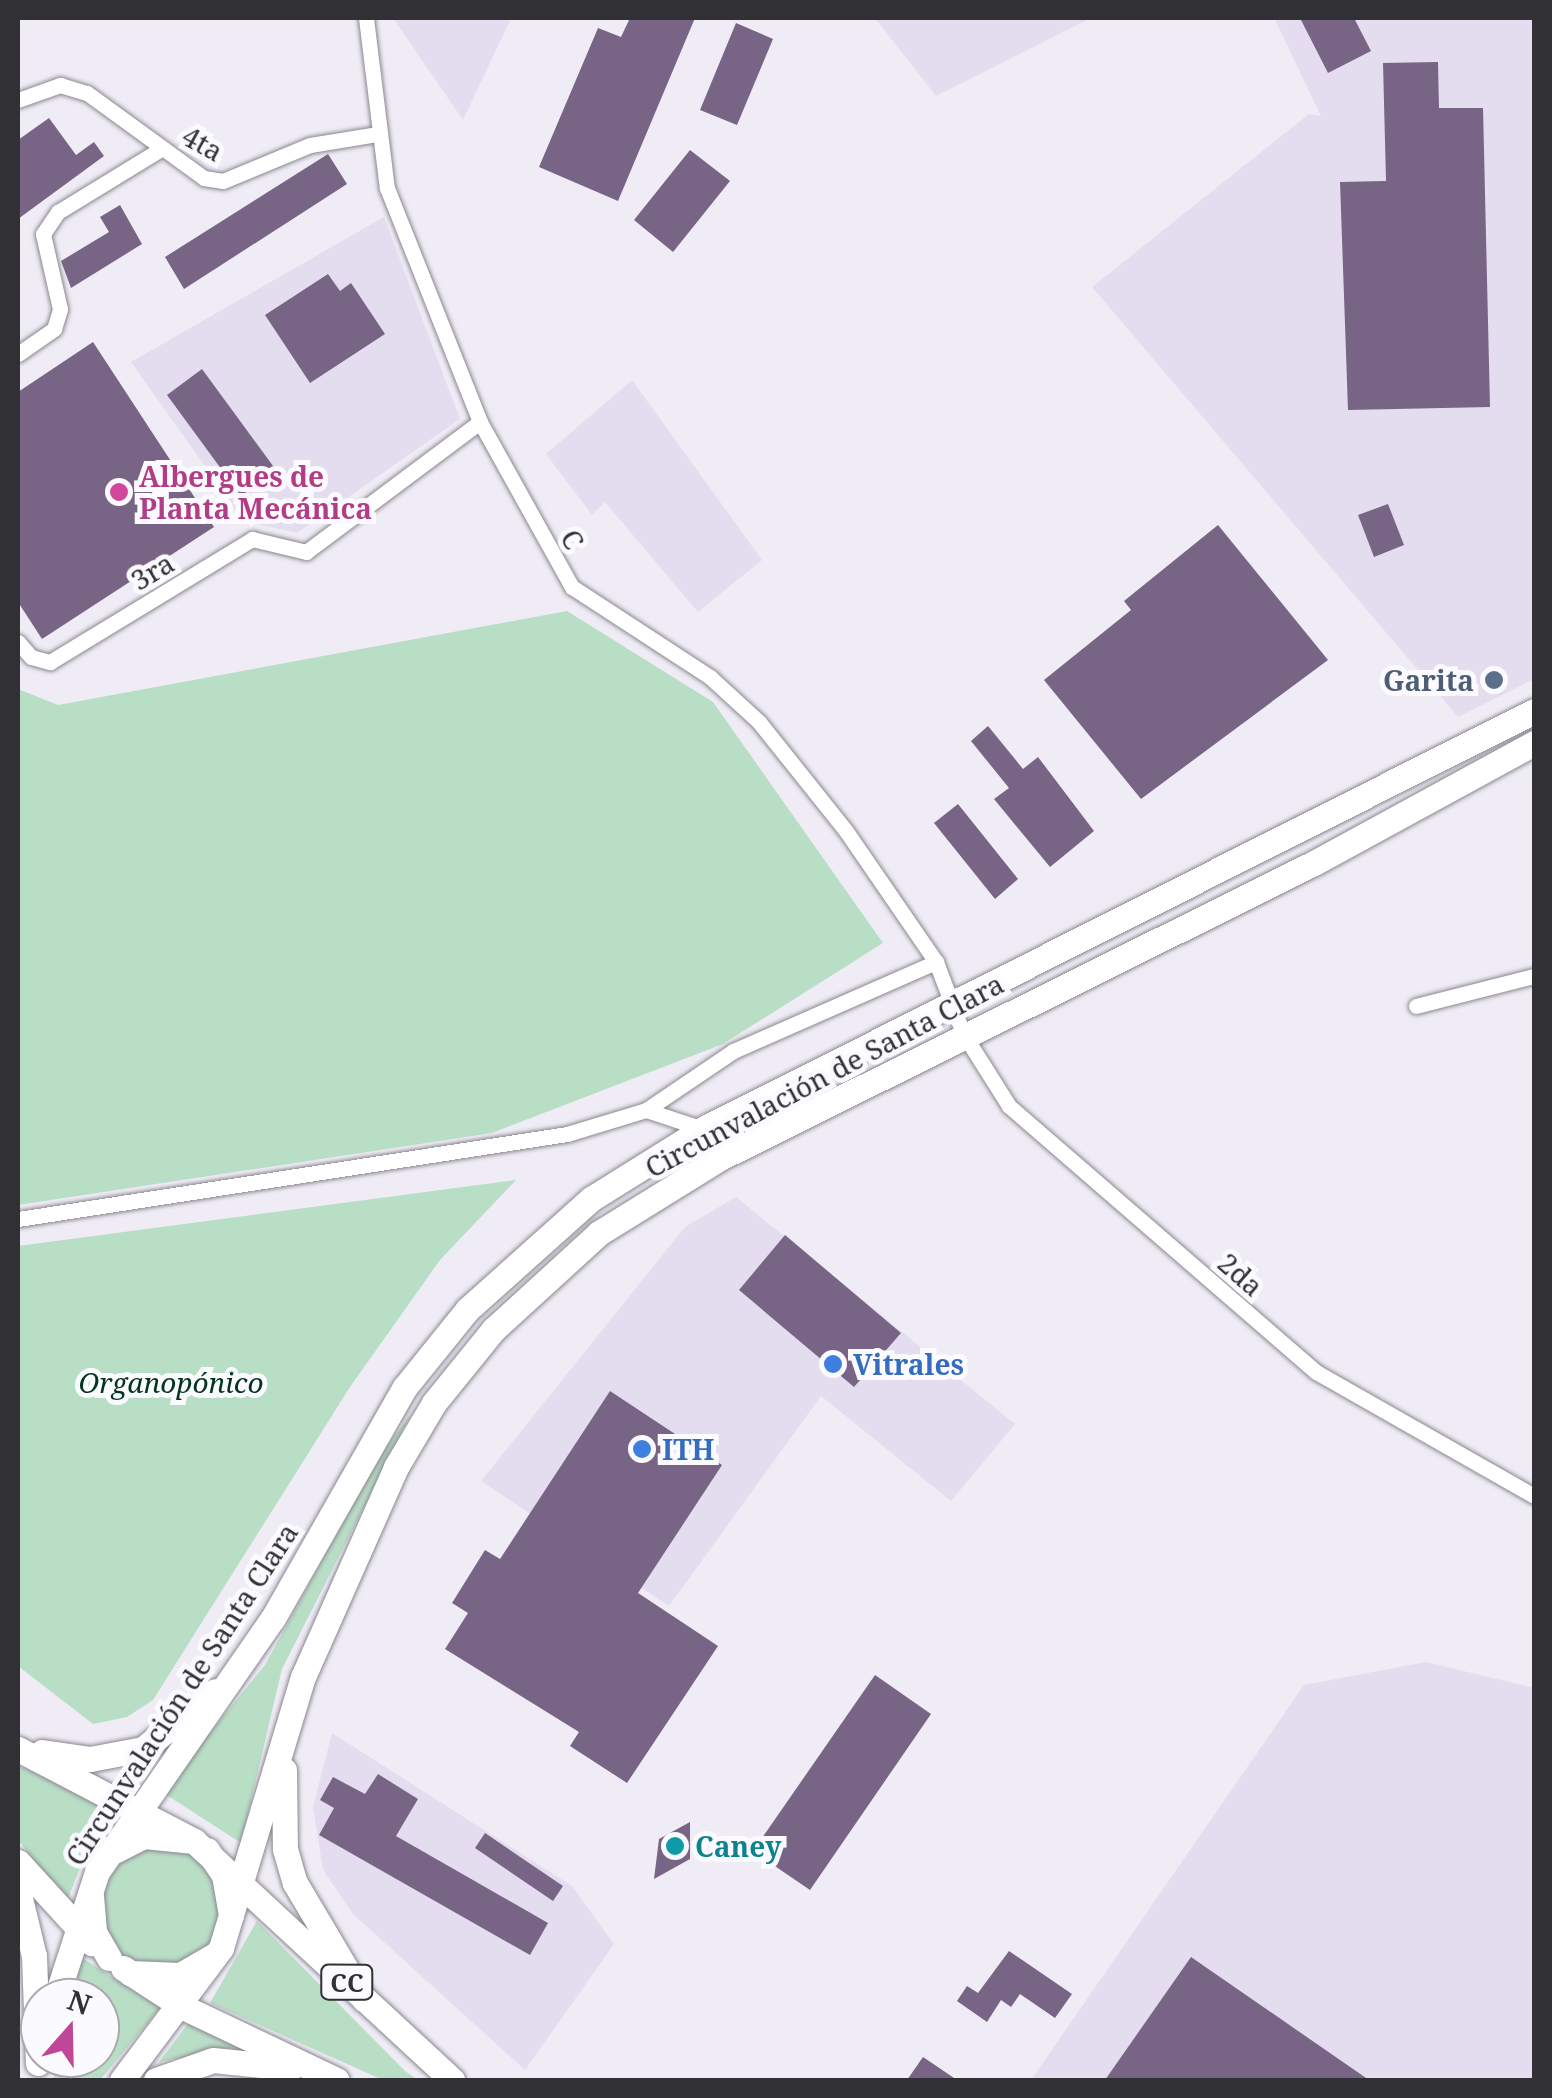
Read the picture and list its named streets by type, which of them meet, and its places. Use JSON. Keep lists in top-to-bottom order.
{
  "streets": {
    "main road": ["Circunvalación de Santa Clara", "CC"],
    "street": [
      "4ta",
      "C",
      "3ra",
      "2da"
    ]
  },
  "crossings": [
    ["4ta", "C"],
    ["C", "3ra"],
    ["C", "Circunvalación de Santa Clara"],
    ["C", "2da"],
    ["Circunvalación de Santa Clara", "2da"],
    ["Circunvalación de Santa Clara", "CC"]
  ],
  "parks": ["Organopónico"],
  "places": [
    "Albergues de Planta Mecánica",
    "Garita",
    "Vitrales",
    "ITH",
    "Caney"
  ],
  "north": "top"
}
